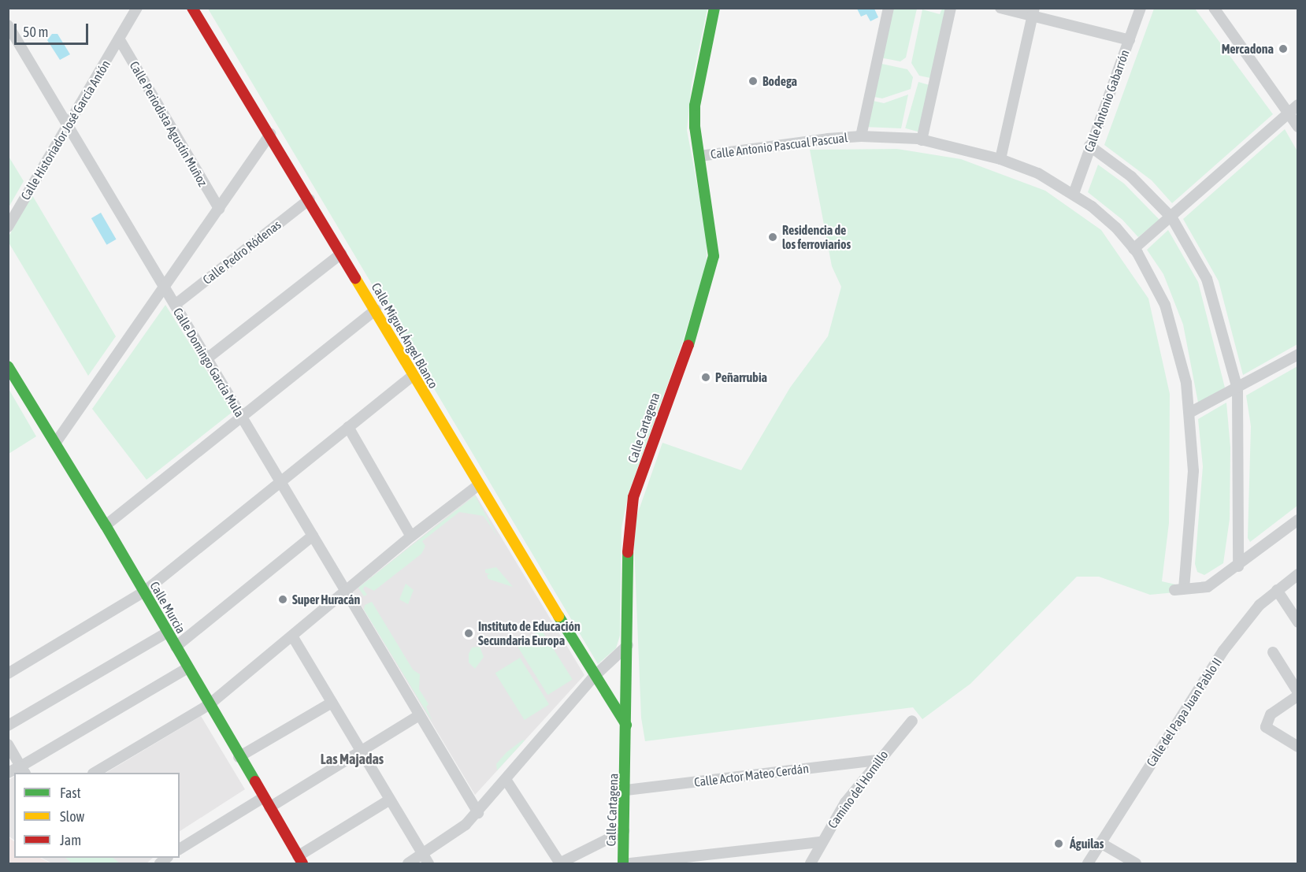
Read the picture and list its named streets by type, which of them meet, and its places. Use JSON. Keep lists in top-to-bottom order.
{
  "streets": {
    "street": [
      "Calle Antonio Gabarrón",
      "Calle Periodista Agustín Muñoz",
      "Calle Historiador José García Antón",
      "Calle Antonio Pascual Pascual",
      "Calle Pedro Ródenas",
      "Calle Miguel Ángel Blanco",
      "Calle Domingo García Mula",
      "Calle Cartagena",
      "Calle Murcia",
      "Calle del Papa Juan Pablo II",
      "Calle Actor Mateo Cerdán",
      "Camino del Hornillo"
    ]
  },
  "crossings": [
    ["Calle Antonio Gabarrón", "Calle Antonio Pascual Pascual"],
    ["Calle Periodista Agustín Muñoz", "Calle Historiador José García Antón"],
    ["Calle Historiador José García Antón", "Calle Domingo García Mula"],
    ["Calle Antonio Pascual Pascual", "Calle Cartagena"],
    ["Calle Pedro Ródenas", "Calle Miguel Ángel Blanco"],
    ["Calle Pedro Ródenas", "Calle Domingo García Mula"],
    ["Calle Miguel Ángel Blanco", "Calle Cartagena"],
    ["Calle Cartagena", "Calle Actor Mateo Cerdán"],
    ["Calle Actor Mateo Cerdán", "Camino del Hornillo"]
  ],
  "districts": ["Las Majadas"],
  "places": [
    "Mercadona",
    "Bodega",
    "Residencia de los ferroviarios",
    "Peñarrubia",
    "Super Huracán",
    "Instituto de Educación Secundaria Europa",
    "Águilas"
  ],
  "legend": ["Fast", "Slow", "Jam"],
  "scale_bar": "50 m"
}
